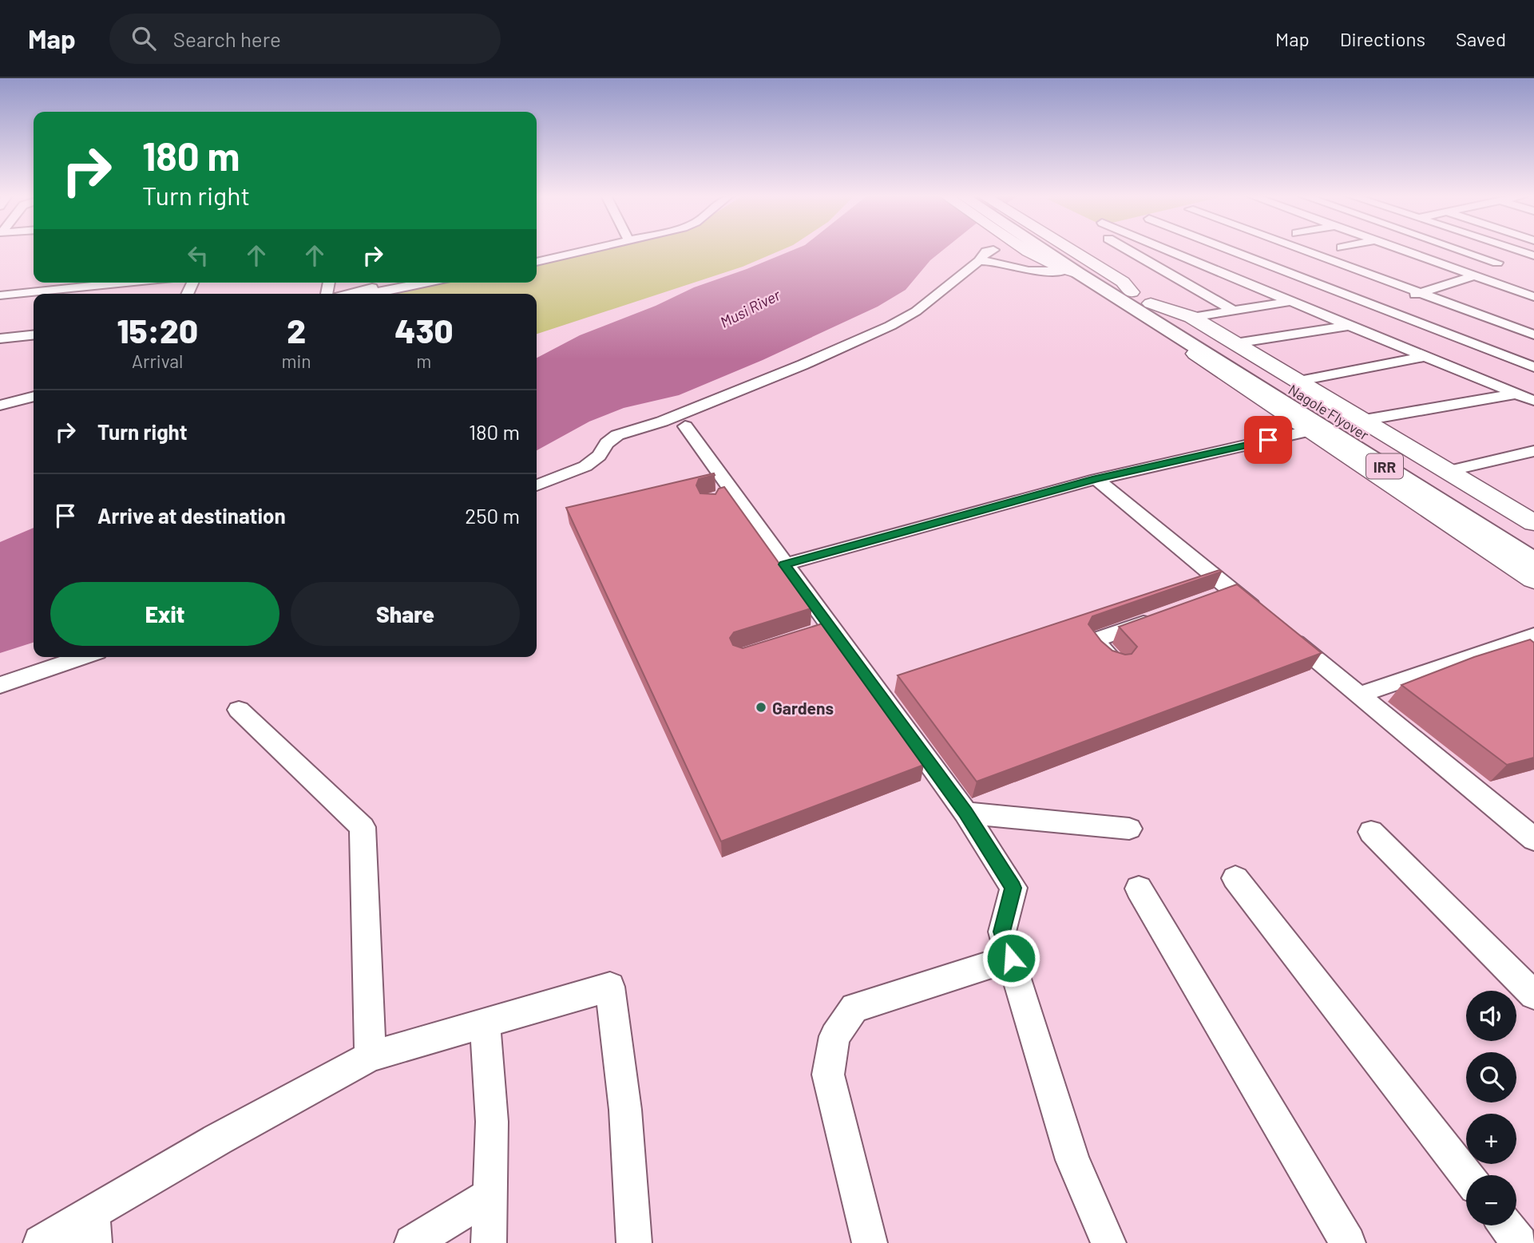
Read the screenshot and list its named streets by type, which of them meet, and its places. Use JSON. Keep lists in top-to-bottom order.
{
  "streets": {
    "highway": ["Nagole Flyover", "IRR"]
  },
  "crossings": [
    ["Nagole Flyover", "IRR"]
  ],
  "water": ["Musi River"],
  "places": ["Gardens"],
  "page": {
    "header": "Map",
    "search": "Search here",
    "nav": ["Map", "Directions", "Saved"],
    "turn": ["180 m", "Turn right"],
    "eta": [
      "15:20",
      "Arrival",
      "2",
      "min",
      "430",
      "m"
    ],
    "list": [
      {
        "name": "Turn right",
        "value": "180 m"
      },
      {
        "name": "Arrive at destination",
        "value": "250 m"
      }
    ],
    "buttons": ["Exit", "Share"],
    "map_buttons": ["+", "−"]
  }
}
